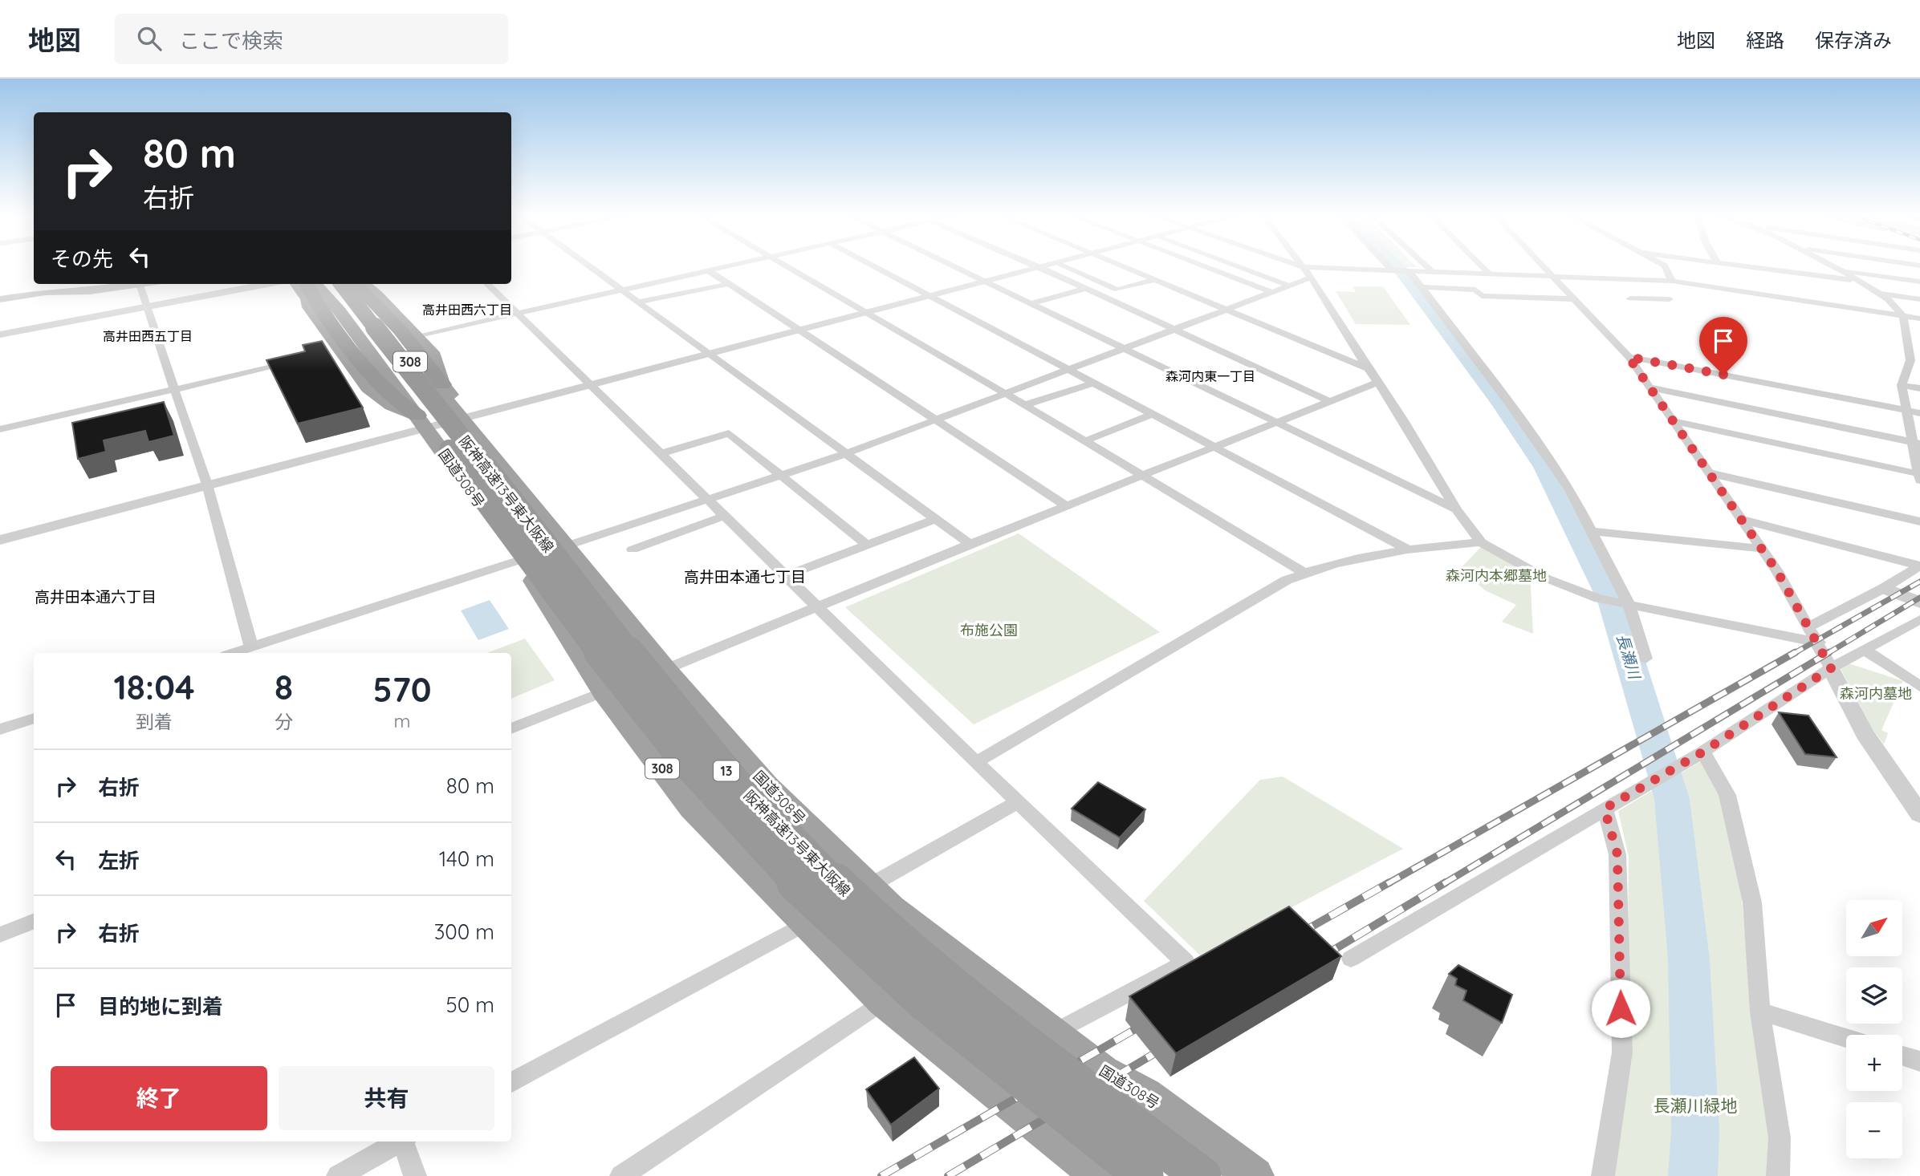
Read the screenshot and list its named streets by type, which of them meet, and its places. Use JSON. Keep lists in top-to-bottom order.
{
  "streets": {
    "highway": [
      "308",
      "国道308号",
      "阪神高速13号東大阪線",
      "13"
    ]
  },
  "districts": [
    "高井田西六丁目",
    "高井田西五丁目",
    "森河内東一丁目",
    "高井田本通七丁目",
    "高井田本通六丁目"
  ],
  "water": ["長瀬川"],
  "parks": [
    "森河内本郷墓地",
    "布施公園",
    "森河内墓地",
    "長瀬川緑地"
  ],
  "north": "top right",
  "page": {
    "header": "地図",
    "search": "ここで検索",
    "nav": ["地図", "経路", "保存済み"],
    "turn": ["80 m", "右折"],
    "then": "その先",
    "eta": [
      "18:04",
      "到着",
      "8",
      "分",
      "570",
      "m"
    ],
    "list": [
      {
        "name": "右折",
        "value": "80 m"
      },
      {
        "name": "左折",
        "value": "140 m"
      },
      {
        "name": "右折",
        "value": "300 m"
      },
      {
        "name": "目的地に到着",
        "value": "50 m"
      }
    ],
    "map_buttons": ["+", "−"],
    "buttons": ["終了", "共有"]
  }
}
